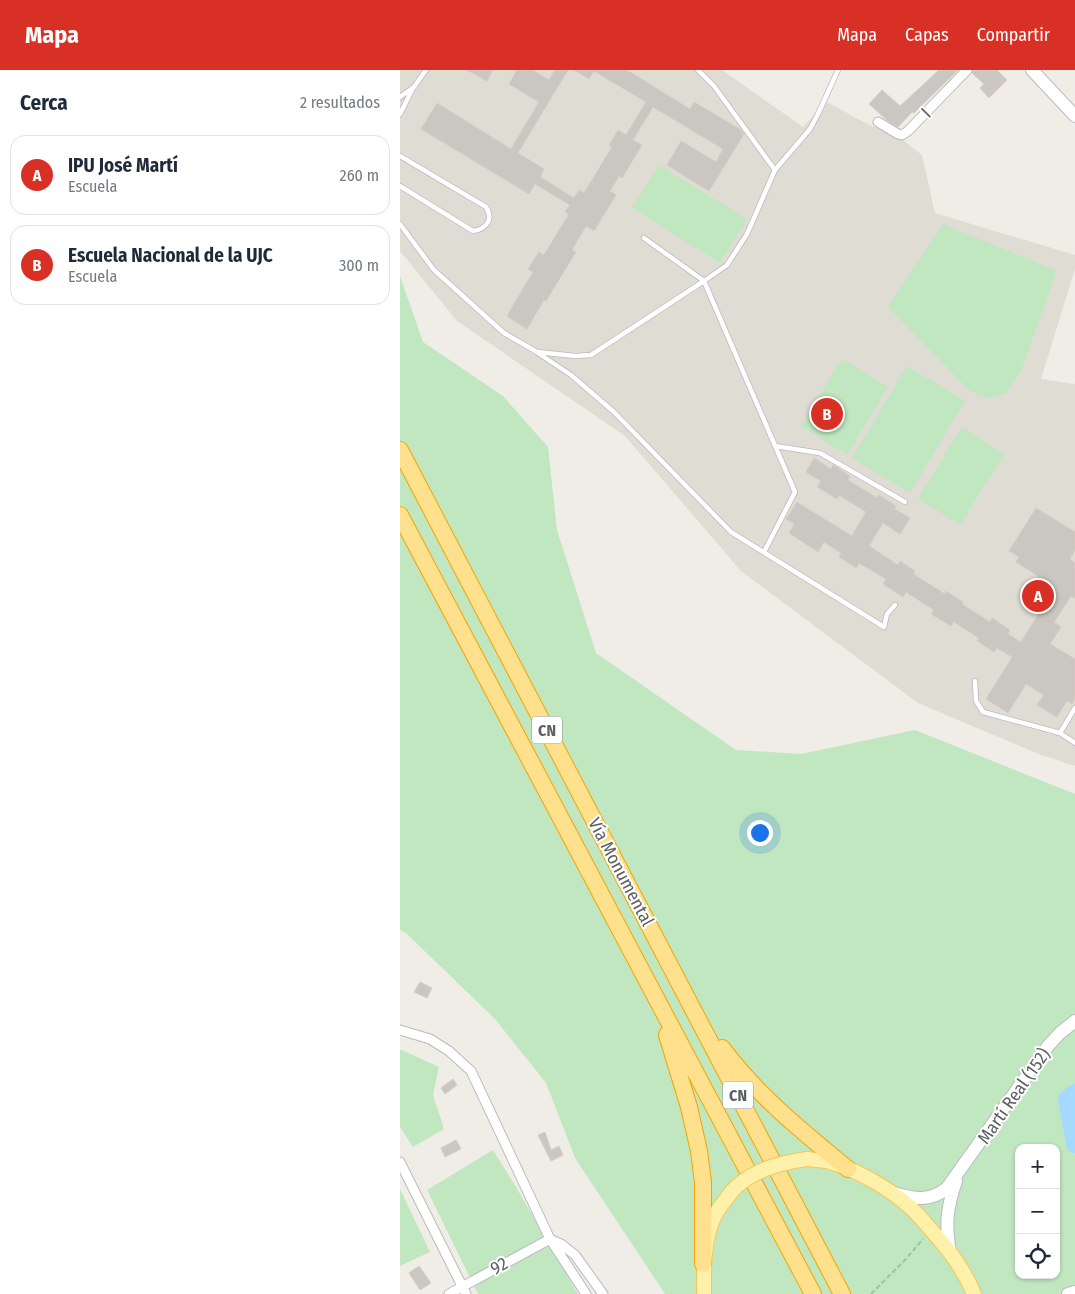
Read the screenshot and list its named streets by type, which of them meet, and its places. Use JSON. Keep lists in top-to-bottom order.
{
  "streets": {
    "highway": ["CN", "Vía Monumental"],
    "main road": ["Martí Real (152)"],
    "street": ["I", "92"]
  },
  "page": {
    "header": "Mapa",
    "nav": ["Mapa", "Capas", "Compartir"],
    "heading": ["Cerca", "2 resultados"],
    "list": [
      {
        "mark": "A",
        "name": "IPU José Martí",
        "note": "Escuela",
        "value": "260 m"
      },
      {
        "mark": "B",
        "name": "Escuela Nacional de la UJC",
        "note": "Escuela",
        "value": "300 m"
      }
    ],
    "pins": ["B", "A"],
    "map_buttons": ["+", "−"]
  }
}
